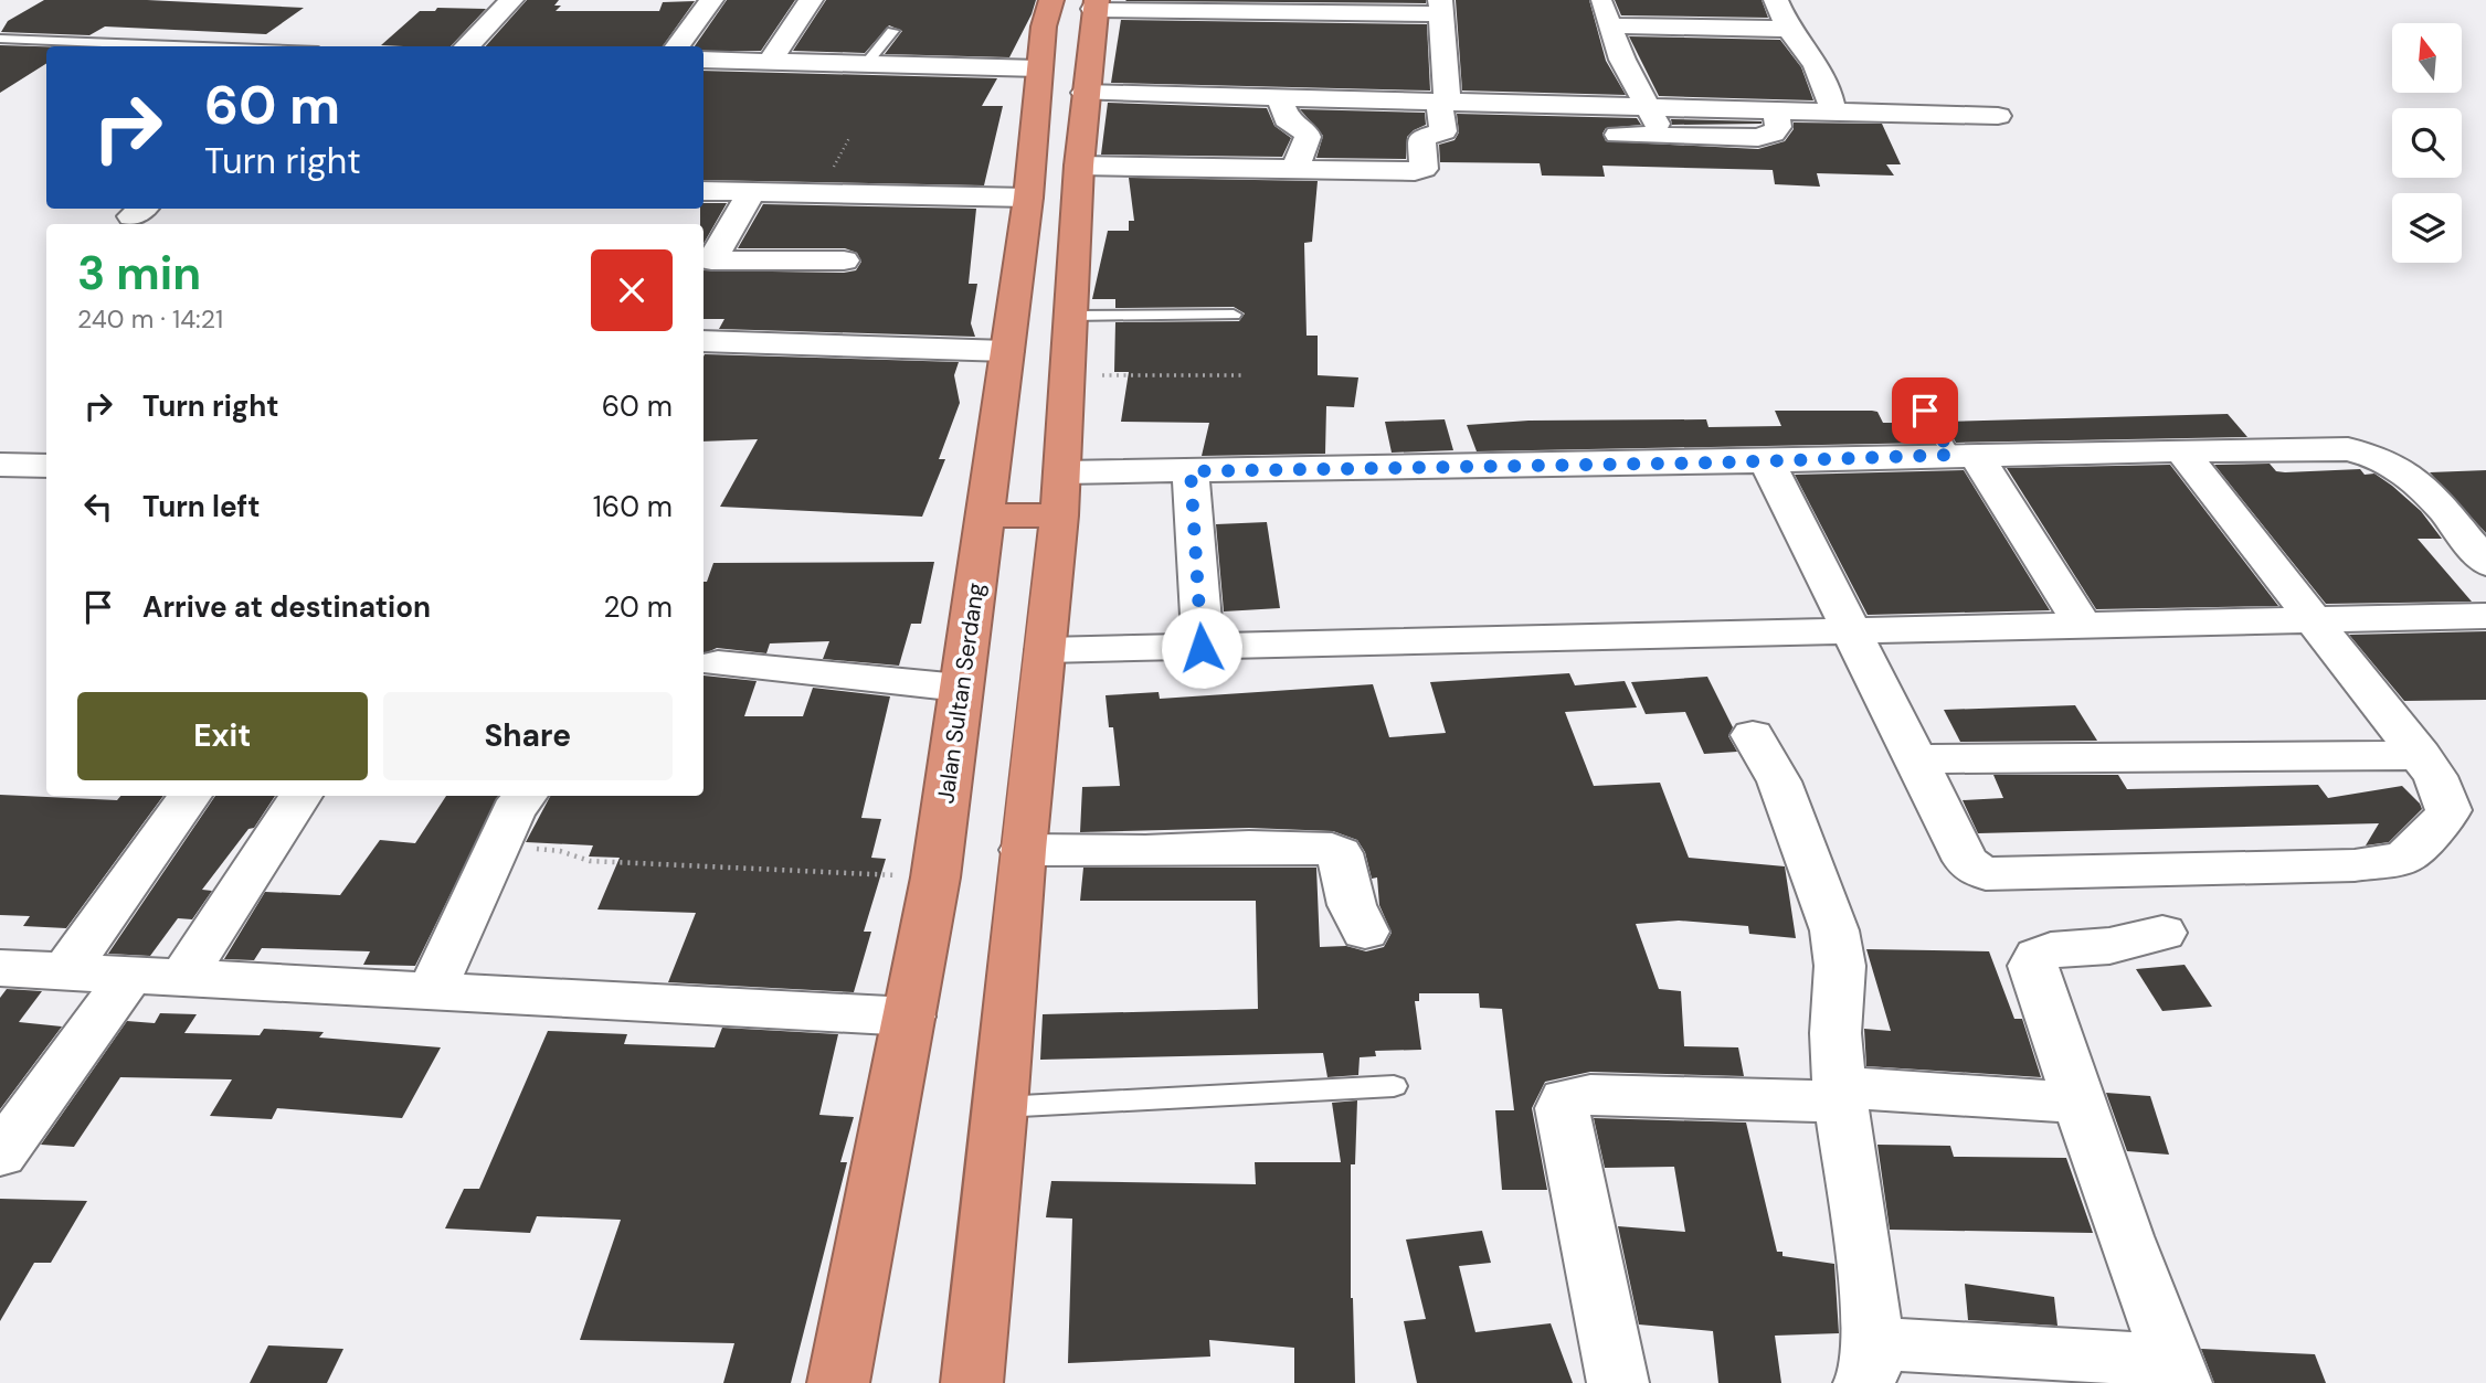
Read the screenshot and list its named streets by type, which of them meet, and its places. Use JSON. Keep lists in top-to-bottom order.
{
  "streets": {
    "highway": ["Jalan Sultan Serdang"]
  },
  "north": "top",
  "page": {
    "turn": ["60 m", "Turn right"],
    "heading": ["3 min", "240 m · 14:21"],
    "list": [
      {
        "name": "Turn right",
        "value": "60 m"
      },
      {
        "name": "Turn left",
        "value": "160 m"
      },
      {
        "name": "Arrive at destination",
        "value": "20 m"
      }
    ],
    "buttons": ["Exit", "Share"]
  }
}
